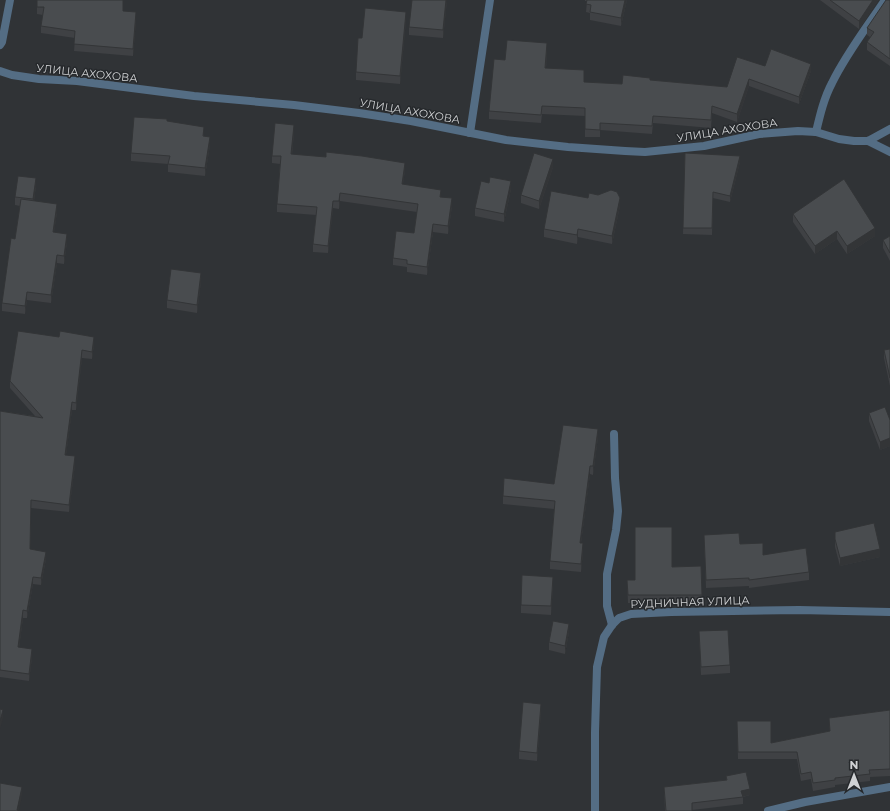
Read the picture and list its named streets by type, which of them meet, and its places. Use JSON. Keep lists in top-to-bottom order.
{
  "streets": {
    "street": ["УЛИЦА АХОХОВА", "РУДНИЧНАЯ УЛИЦА"]
  },
  "north": "top"
}
